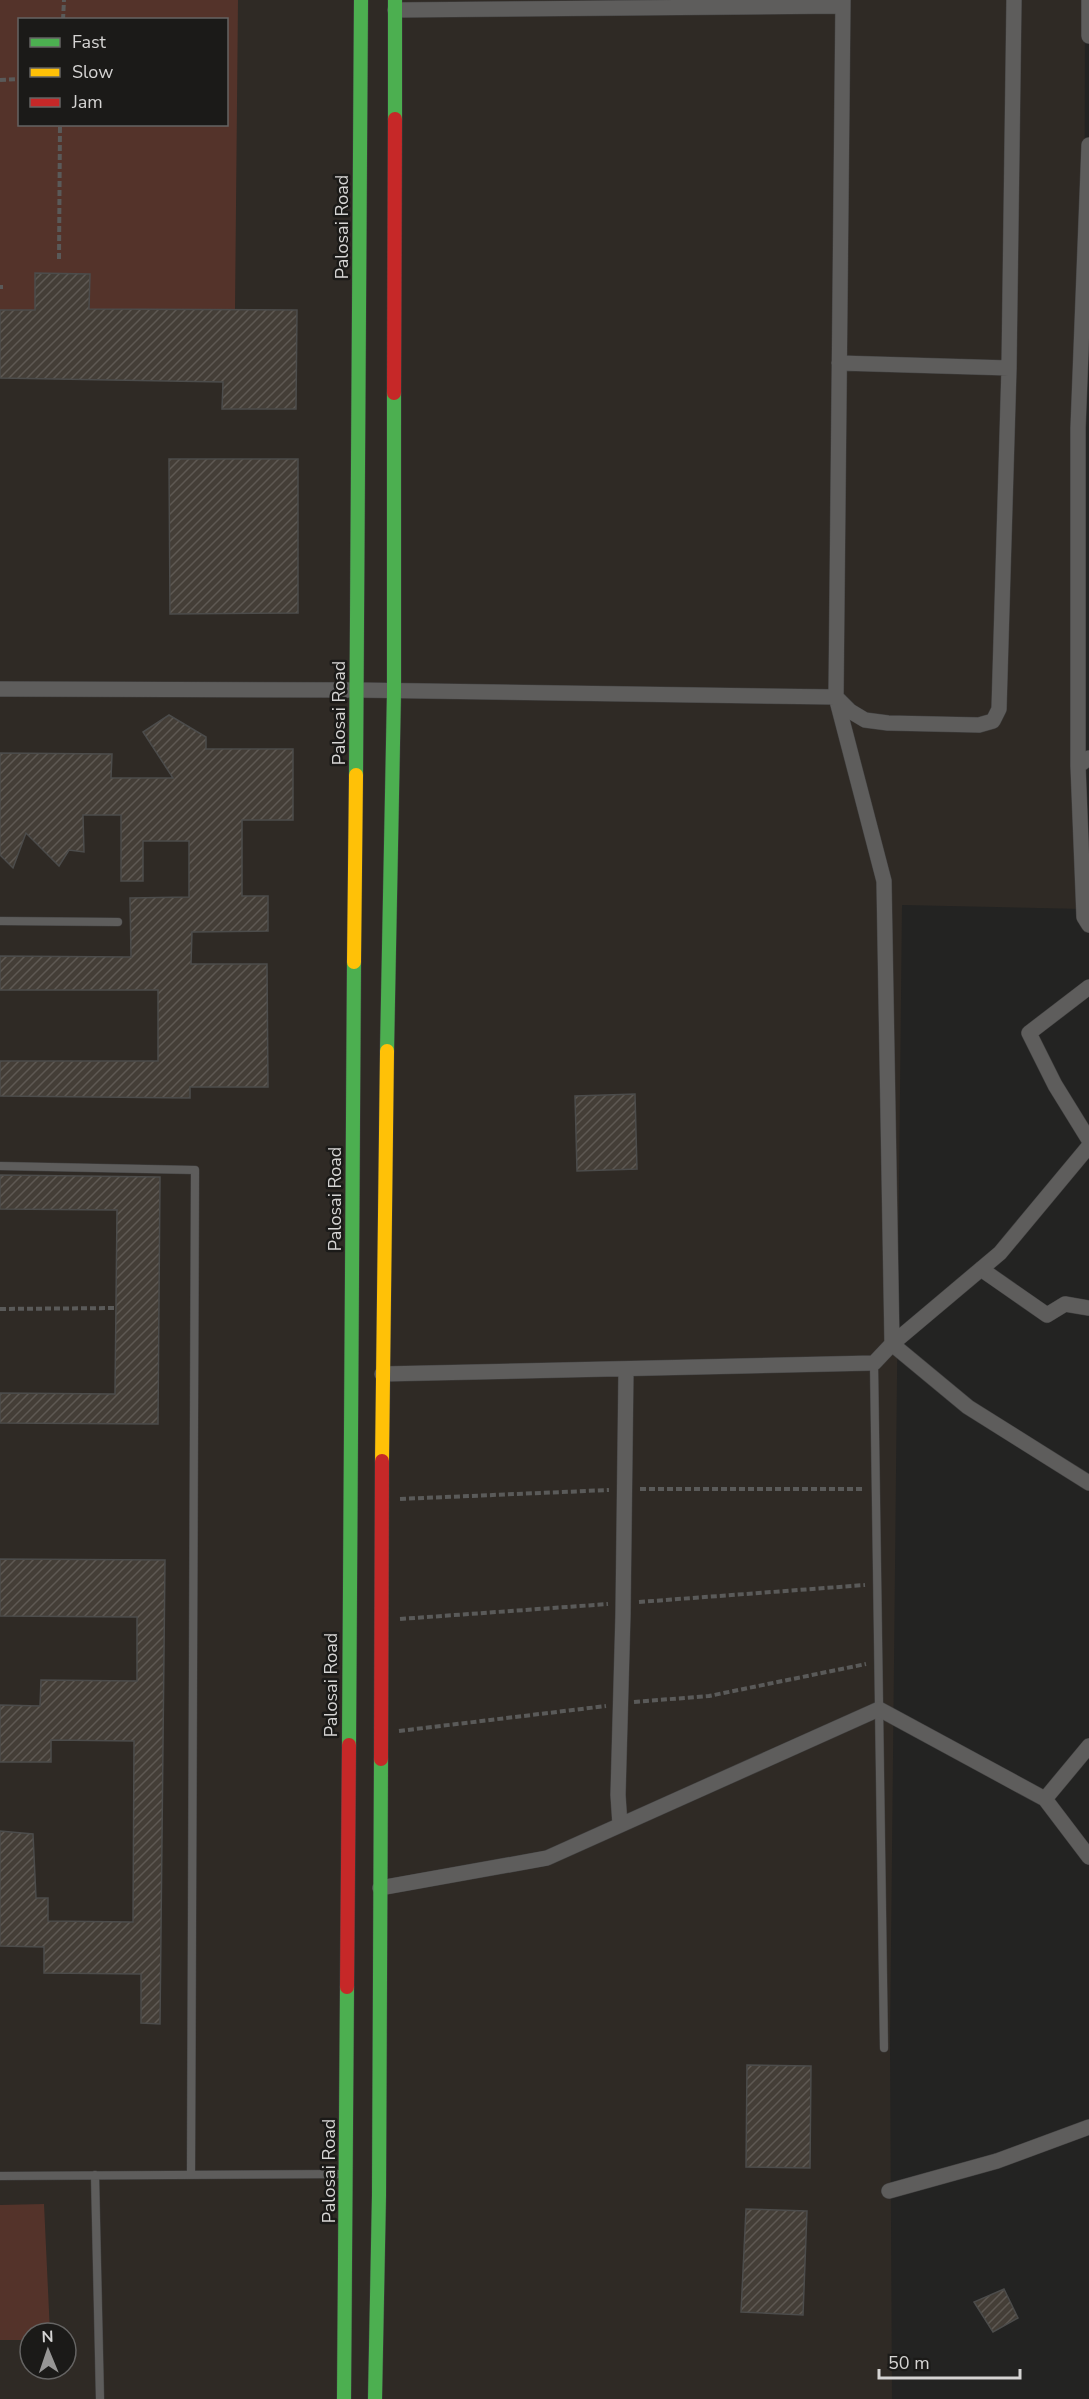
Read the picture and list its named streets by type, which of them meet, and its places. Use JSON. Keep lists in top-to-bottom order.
{
  "streets": {
    "street": ["Palosai Road"]
  },
  "legend": ["Fast", "Slow", "Jam"],
  "scale_bar": "50 m",
  "north": "top"
}
